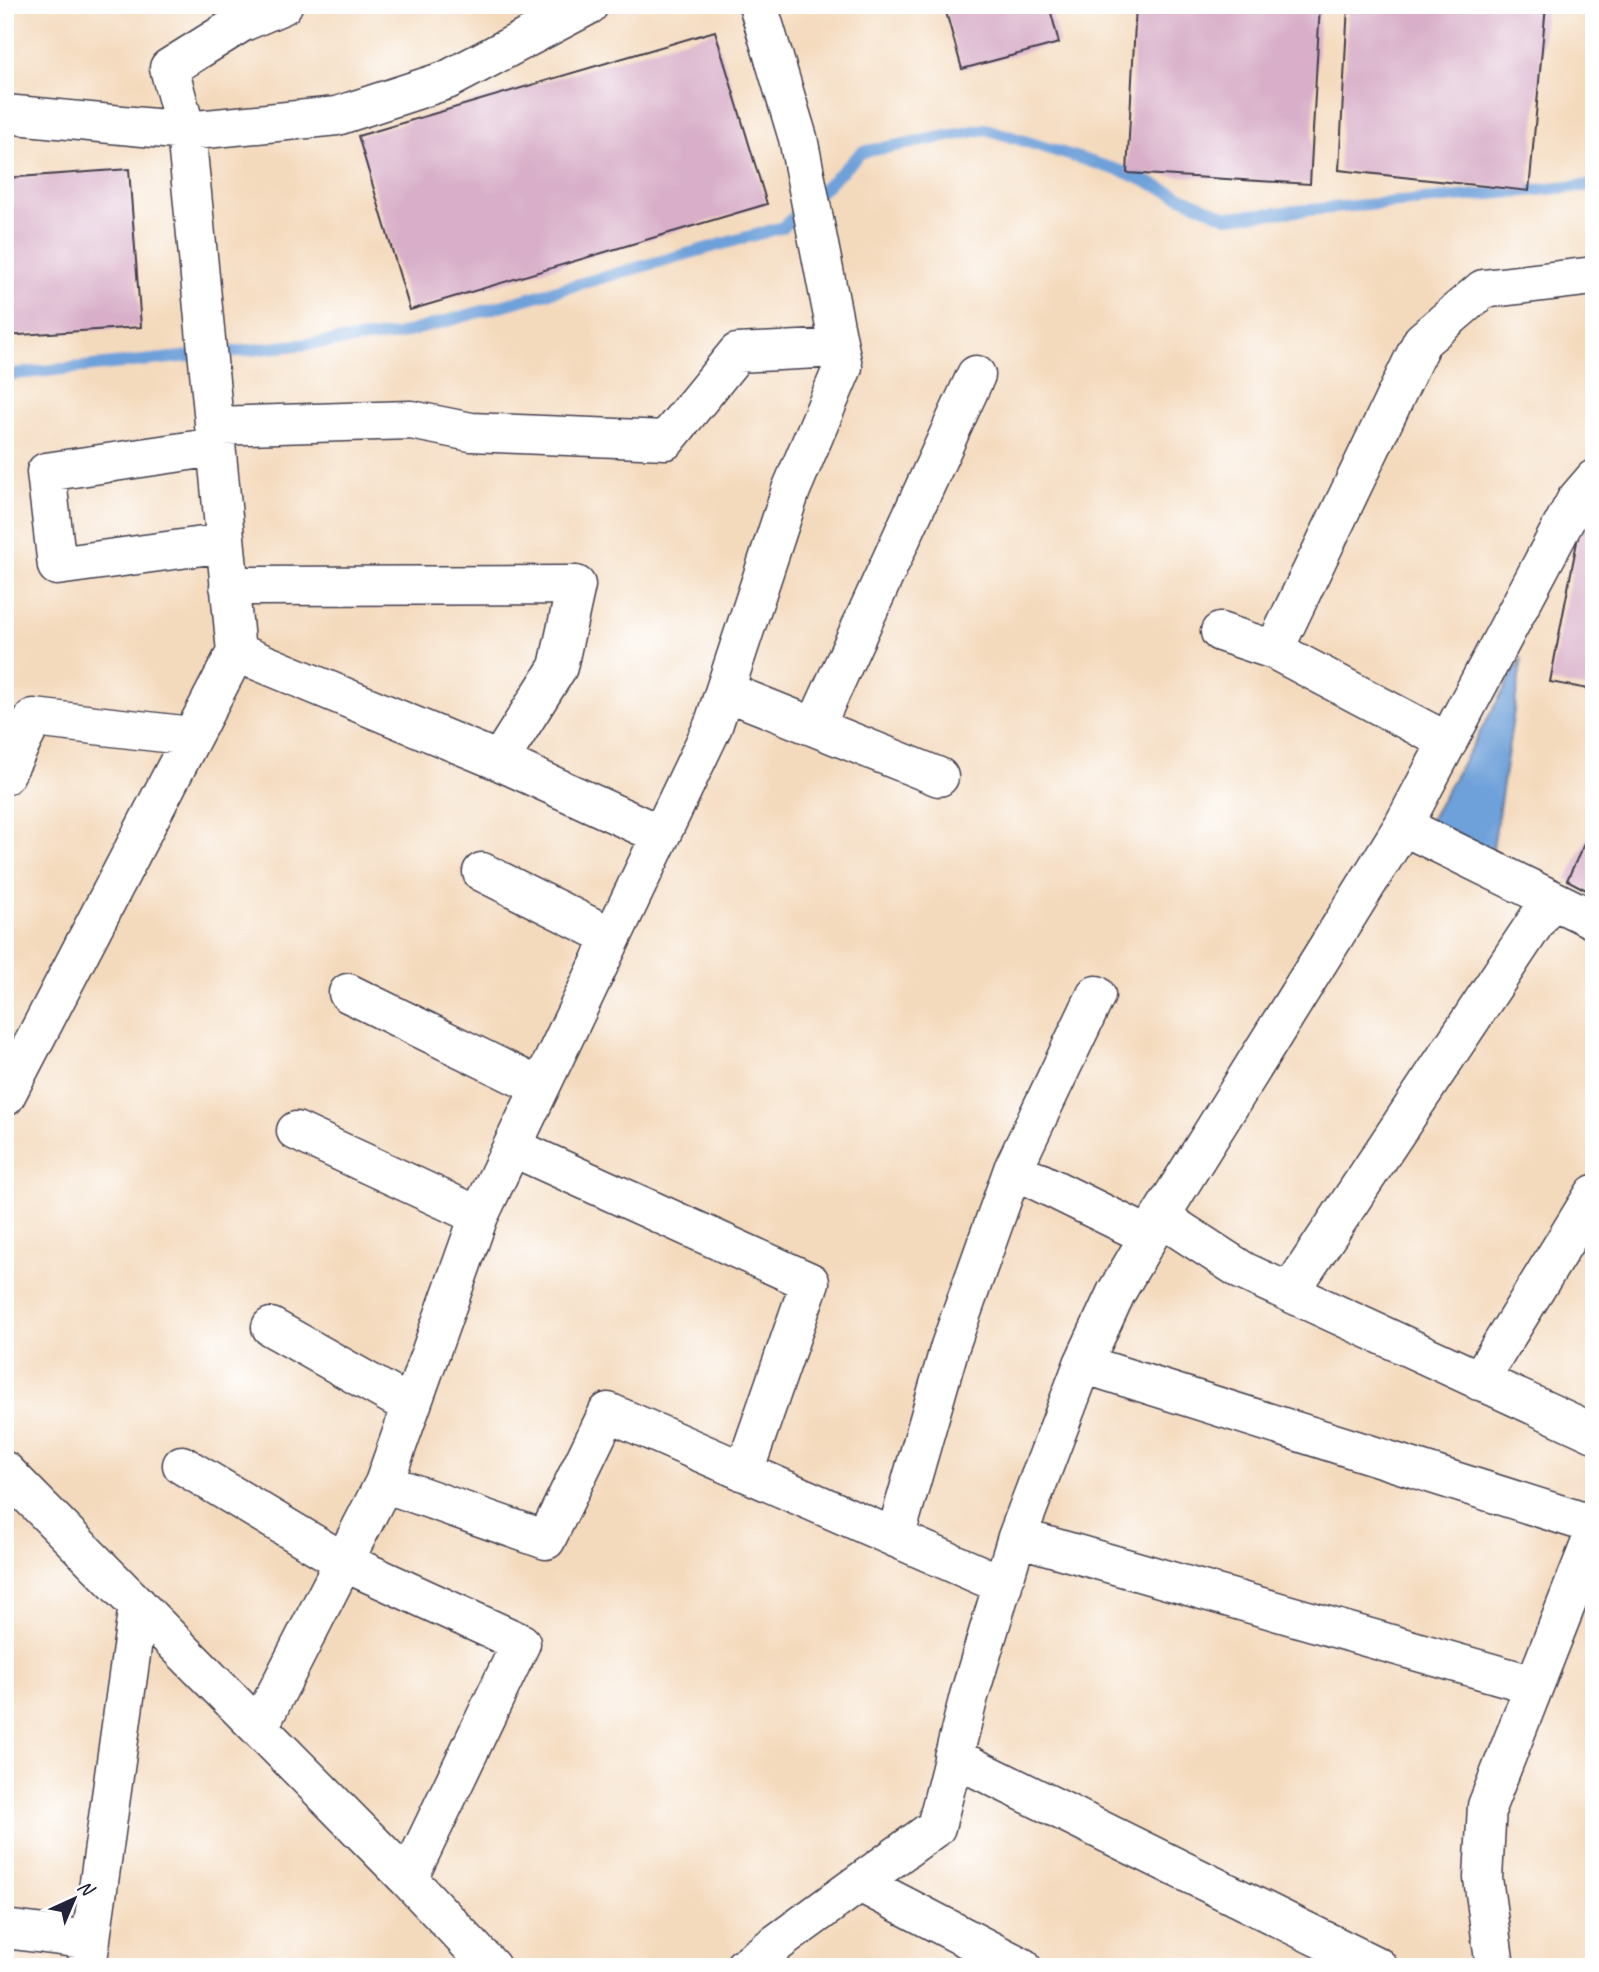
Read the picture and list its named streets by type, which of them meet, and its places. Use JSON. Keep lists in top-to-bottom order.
{
  "north": "top right"
}
